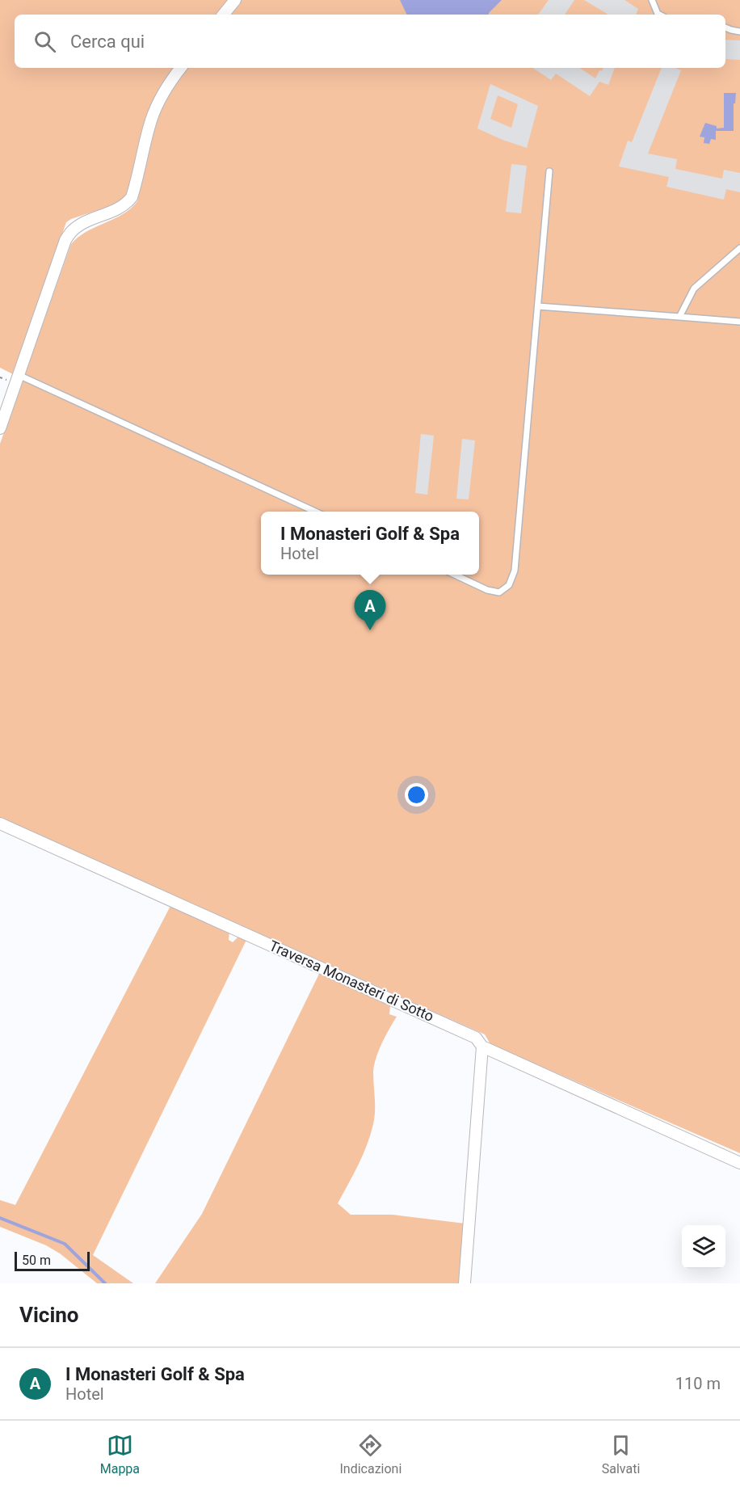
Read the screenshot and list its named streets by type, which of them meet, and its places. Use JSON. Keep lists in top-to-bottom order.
{
  "streets": {
    "street": ["Traversa Monasteri di Sotto"]
  },
  "scale_bar": "50 m",
  "page": {
    "search": "Cerca qui",
    "popup": ["I Monasteri Golf & Spa", "Hotel"],
    "pins": "A",
    "scale": "50 m",
    "heading": "Vicino",
    "list": [
      {
        "mark": "A",
        "name": "I Monasteri Golf & Spa",
        "note": "Hotel",
        "value": "110 m"
      }
    ],
    "nav": ["Mappa", "Indicazioni", "Salvati"]
  }
}
